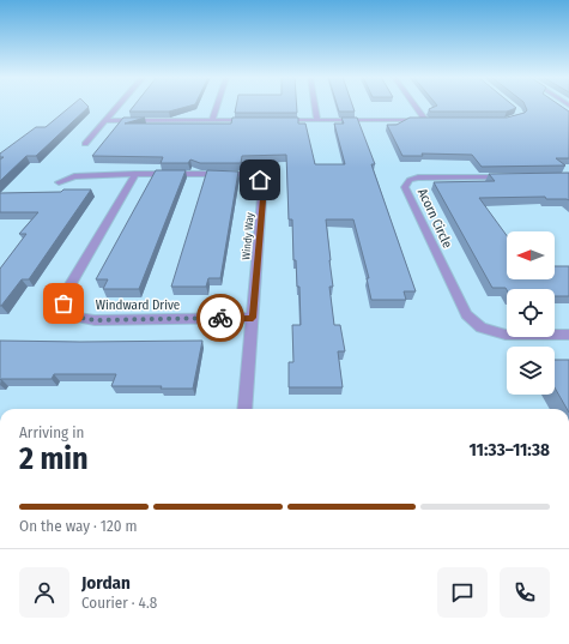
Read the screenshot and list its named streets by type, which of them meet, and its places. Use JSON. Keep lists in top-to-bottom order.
{
  "streets": {
    "street": ["Acorn Circle", "Windy Way", "Windward Drive"]
  },
  "crossings": [
    ["Windy Way", "Windward Drive"]
  ],
  "north": "left",
  "page": {
    "heading": ["2 min", "Arriving in", "11:33–11:38"],
    "panel": ["Jordan", "Courier · 4.8"],
    "bar": "On the way · 120 m"
  }
}
